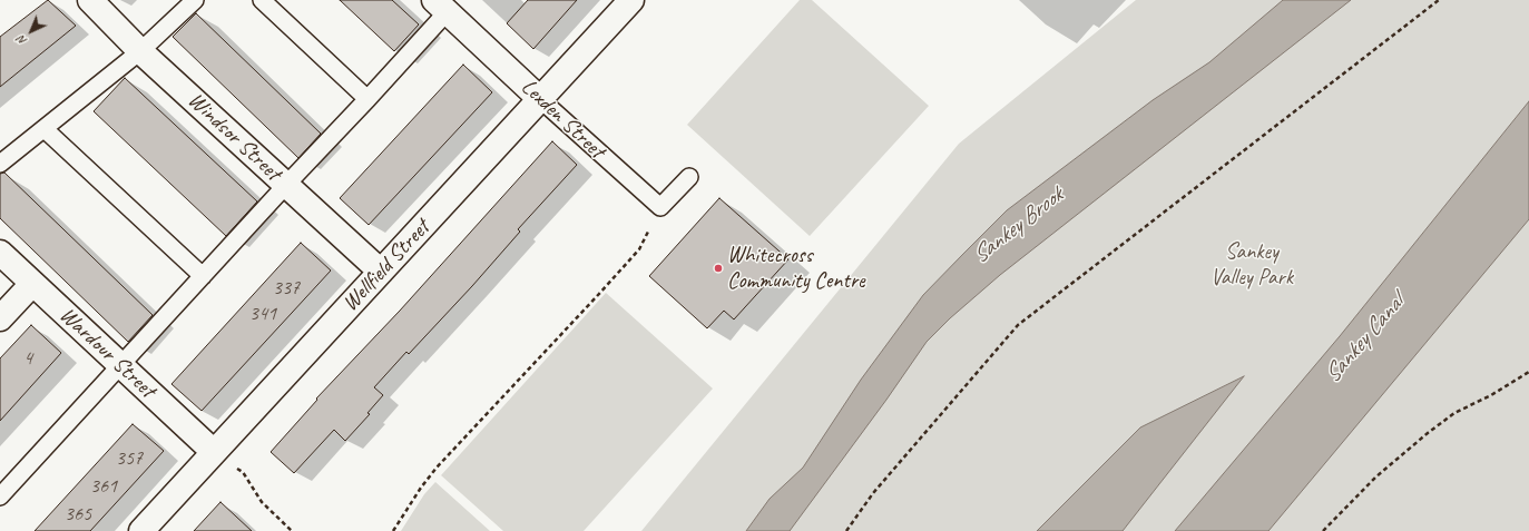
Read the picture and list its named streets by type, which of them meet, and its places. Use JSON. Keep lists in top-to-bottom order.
{
  "streets": {
    "street": [
      "Lexden Street",
      "Windsor Street",
      "Wellfield Street",
      "Wardour Street"
    ]
  },
  "crossings": [
    ["Lexden Street", "Wellfield Street"],
    ["Windsor Street", "Wellfield Street"],
    ["Wellfield Street", "Wardour Street"]
  ],
  "water": ["Sankey Brook", "Sankey Canal"],
  "parks": ["Sankey Valley Park"],
  "places": ["Whitecross Community Centre"],
  "house_numbers": [
    "337",
    "341",
    "4",
    "357",
    "361",
    "365"
  ],
  "north": "bottom left"
}
